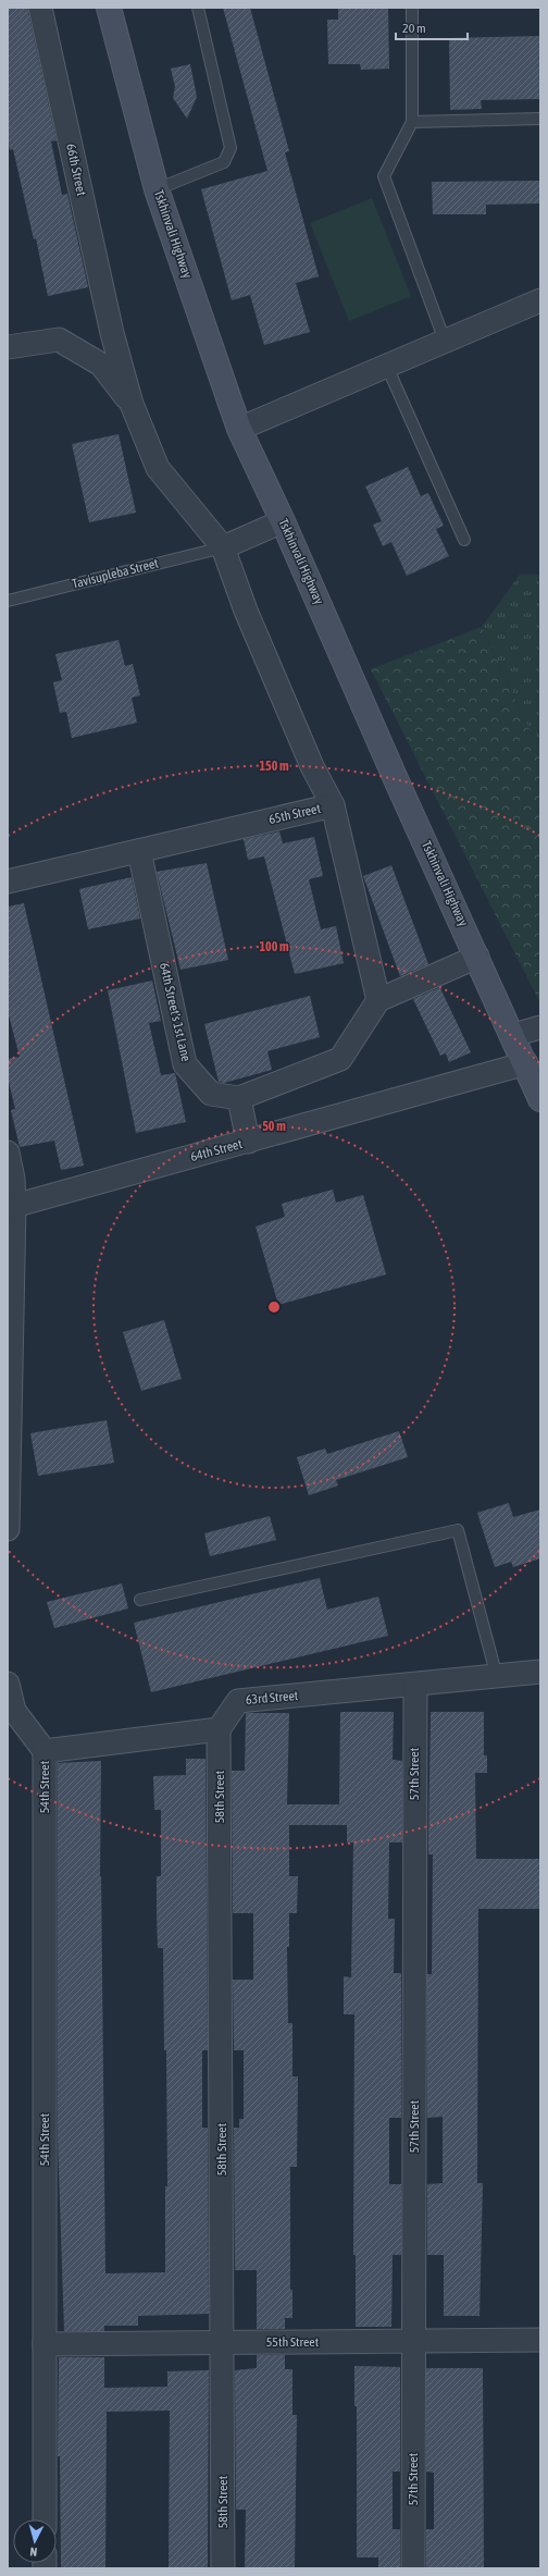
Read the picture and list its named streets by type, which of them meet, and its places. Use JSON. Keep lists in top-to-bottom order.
{
  "streets": {
    "main road": ["Tskhinvali Highway"],
    "street": [
      "66th Street",
      "65th Street",
      "64th Street's 1st Lane",
      "64th Street",
      "63rd Street",
      "57th Street",
      "54th Street",
      "58th Street",
      "55th Street"
    ],
    "lane": ["Tavisupleba Street"]
  },
  "crossings": [
    ["Tskhinvali Highway", "64th Street"],
    ["65th Street", "64th Street's 1st Lane"],
    ["63rd Street", "57th Street"],
    ["63rd Street", "58th Street"],
    ["57th Street", "55th Street"],
    ["54th Street", "55th Street"],
    ["58th Street", "55th Street"]
  ],
  "scale_bar": "20 m",
  "north": "bottom",
  "rings": ["150 m", "100 m", "50 m"]
}
